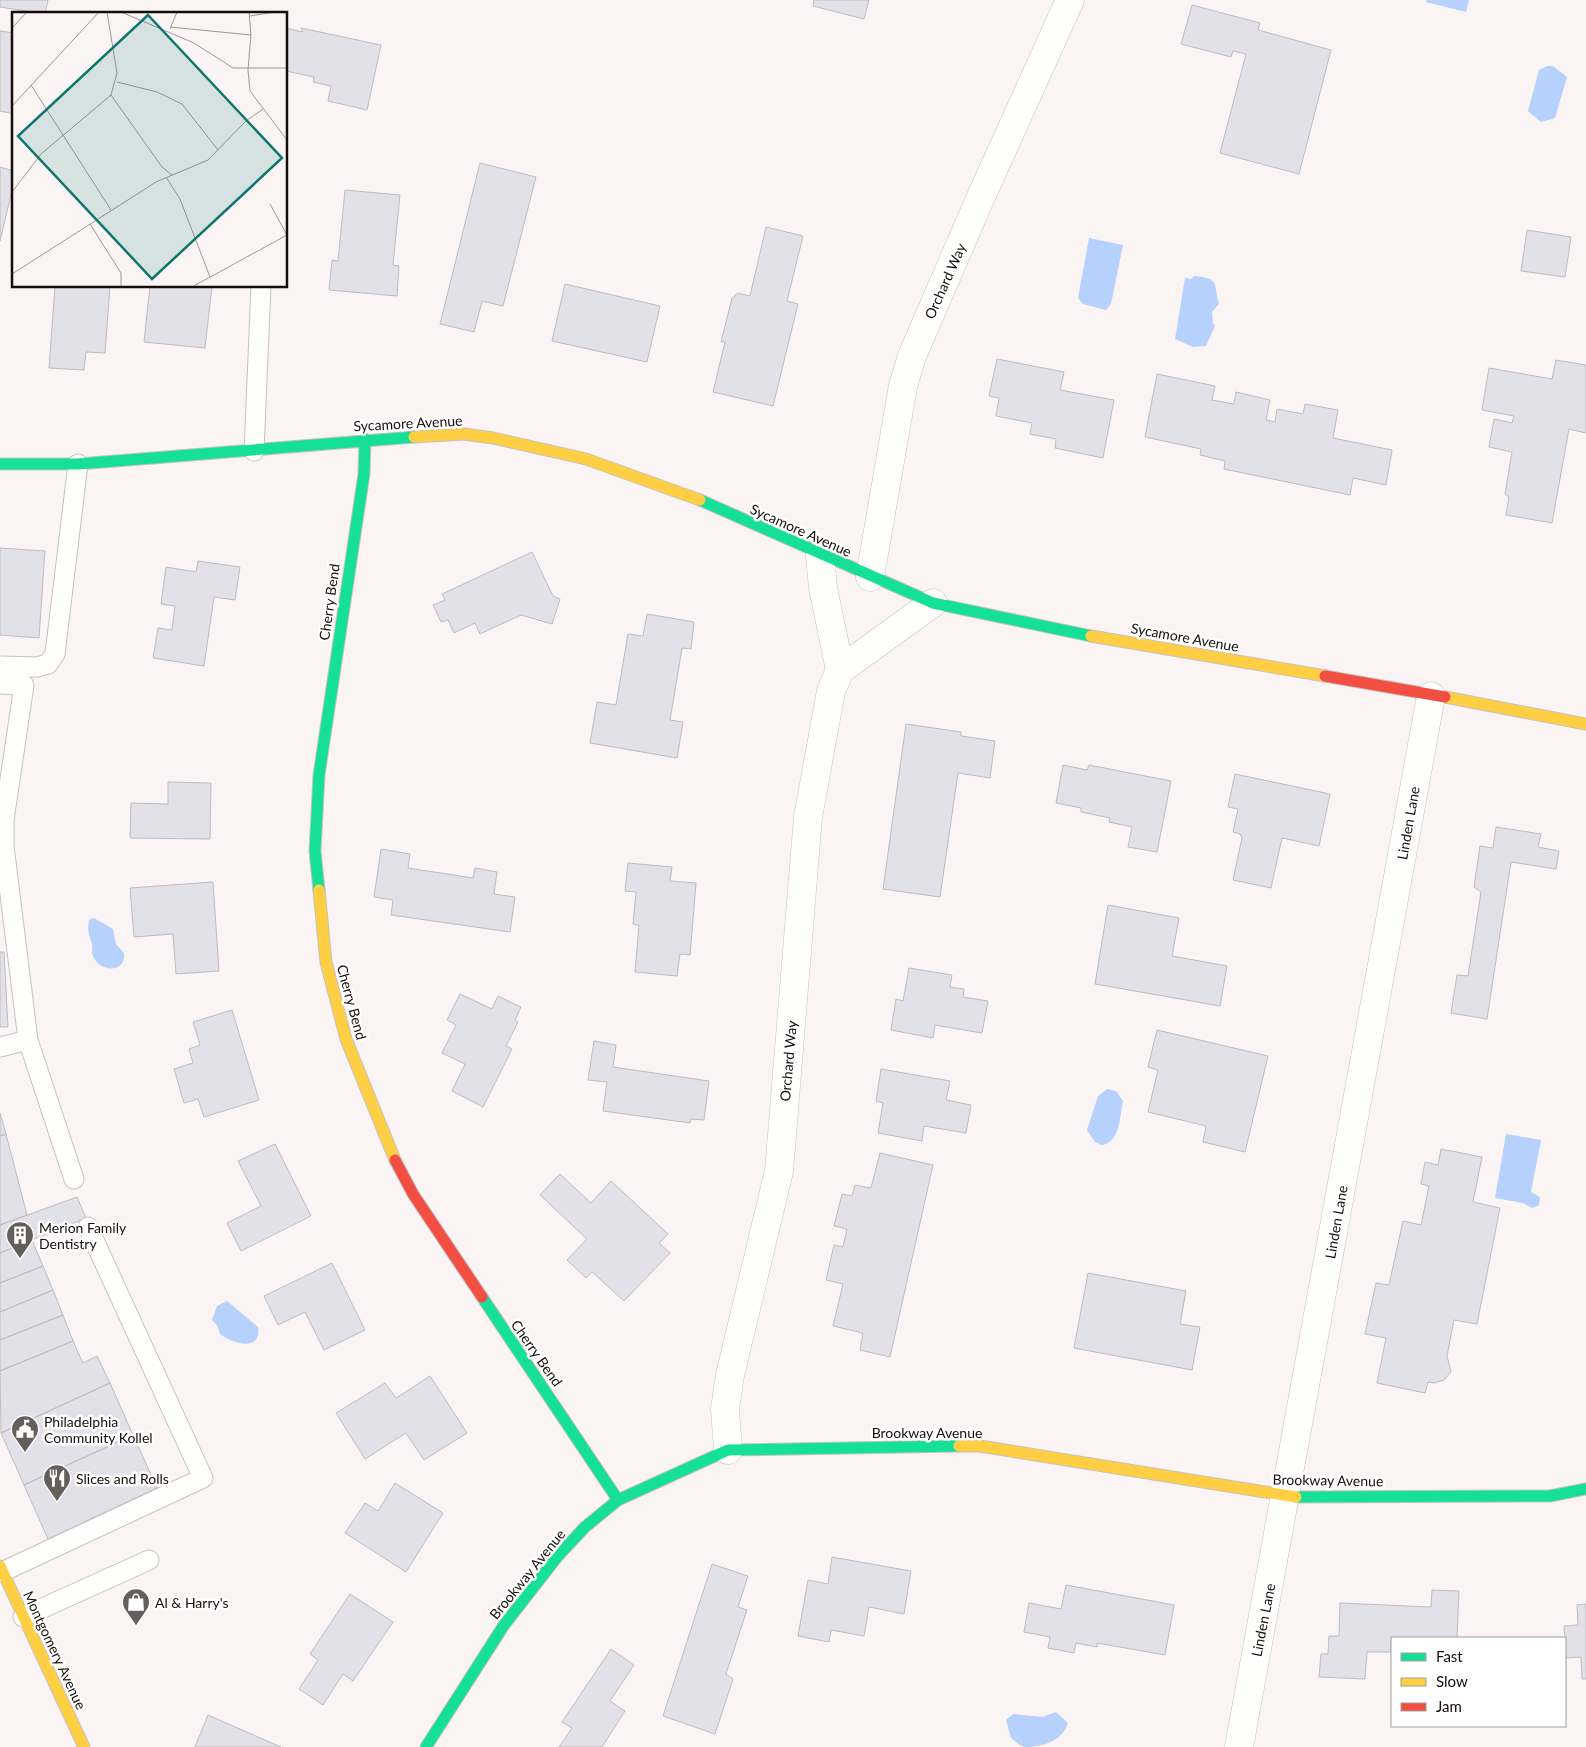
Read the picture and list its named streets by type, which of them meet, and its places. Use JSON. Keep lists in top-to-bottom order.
{
  "streets": {
    "street": [
      "Orchard Way",
      "Sycamore Avenue",
      "Cherry Bend",
      "Linden Lane",
      "Brookway Avenue",
      "Montgomery Avenue"
    ]
  },
  "crossings": [
    ["Orchard Way", "Sycamore Avenue"],
    ["Orchard Way", "Brookway Avenue"],
    ["Sycamore Avenue", "Cherry Bend"],
    ["Sycamore Avenue", "Linden Lane"],
    ["Cherry Bend", "Brookway Avenue"],
    ["Linden Lane", "Brookway Avenue"]
  ],
  "places": {
    "building": ["Merion Family Dentistry"],
    "public building": ["Philadelphia Community Kollel"],
    "restaurant": ["Slices and Rolls"],
    "shop": ["Al & Harry's"]
  },
  "legend": ["Fast", "Slow", "Jam"]
}
